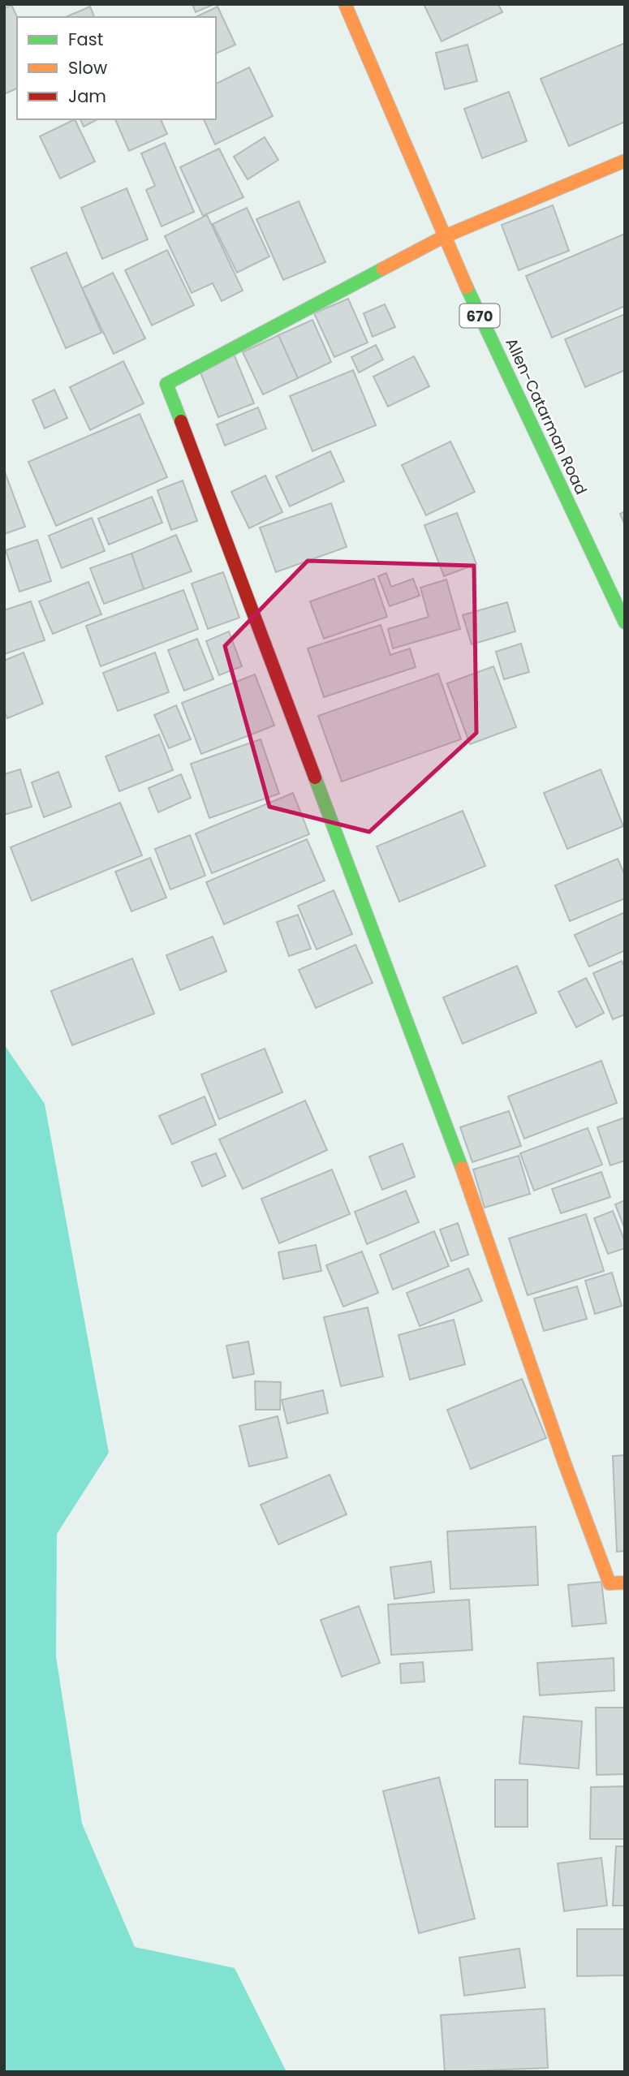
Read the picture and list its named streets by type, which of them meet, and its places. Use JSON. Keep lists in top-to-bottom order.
{
  "streets": {
    "street": ["670", "Allen-Catarman Road"]
  },
  "legend": ["Fast", "Slow", "Jam"]
}
